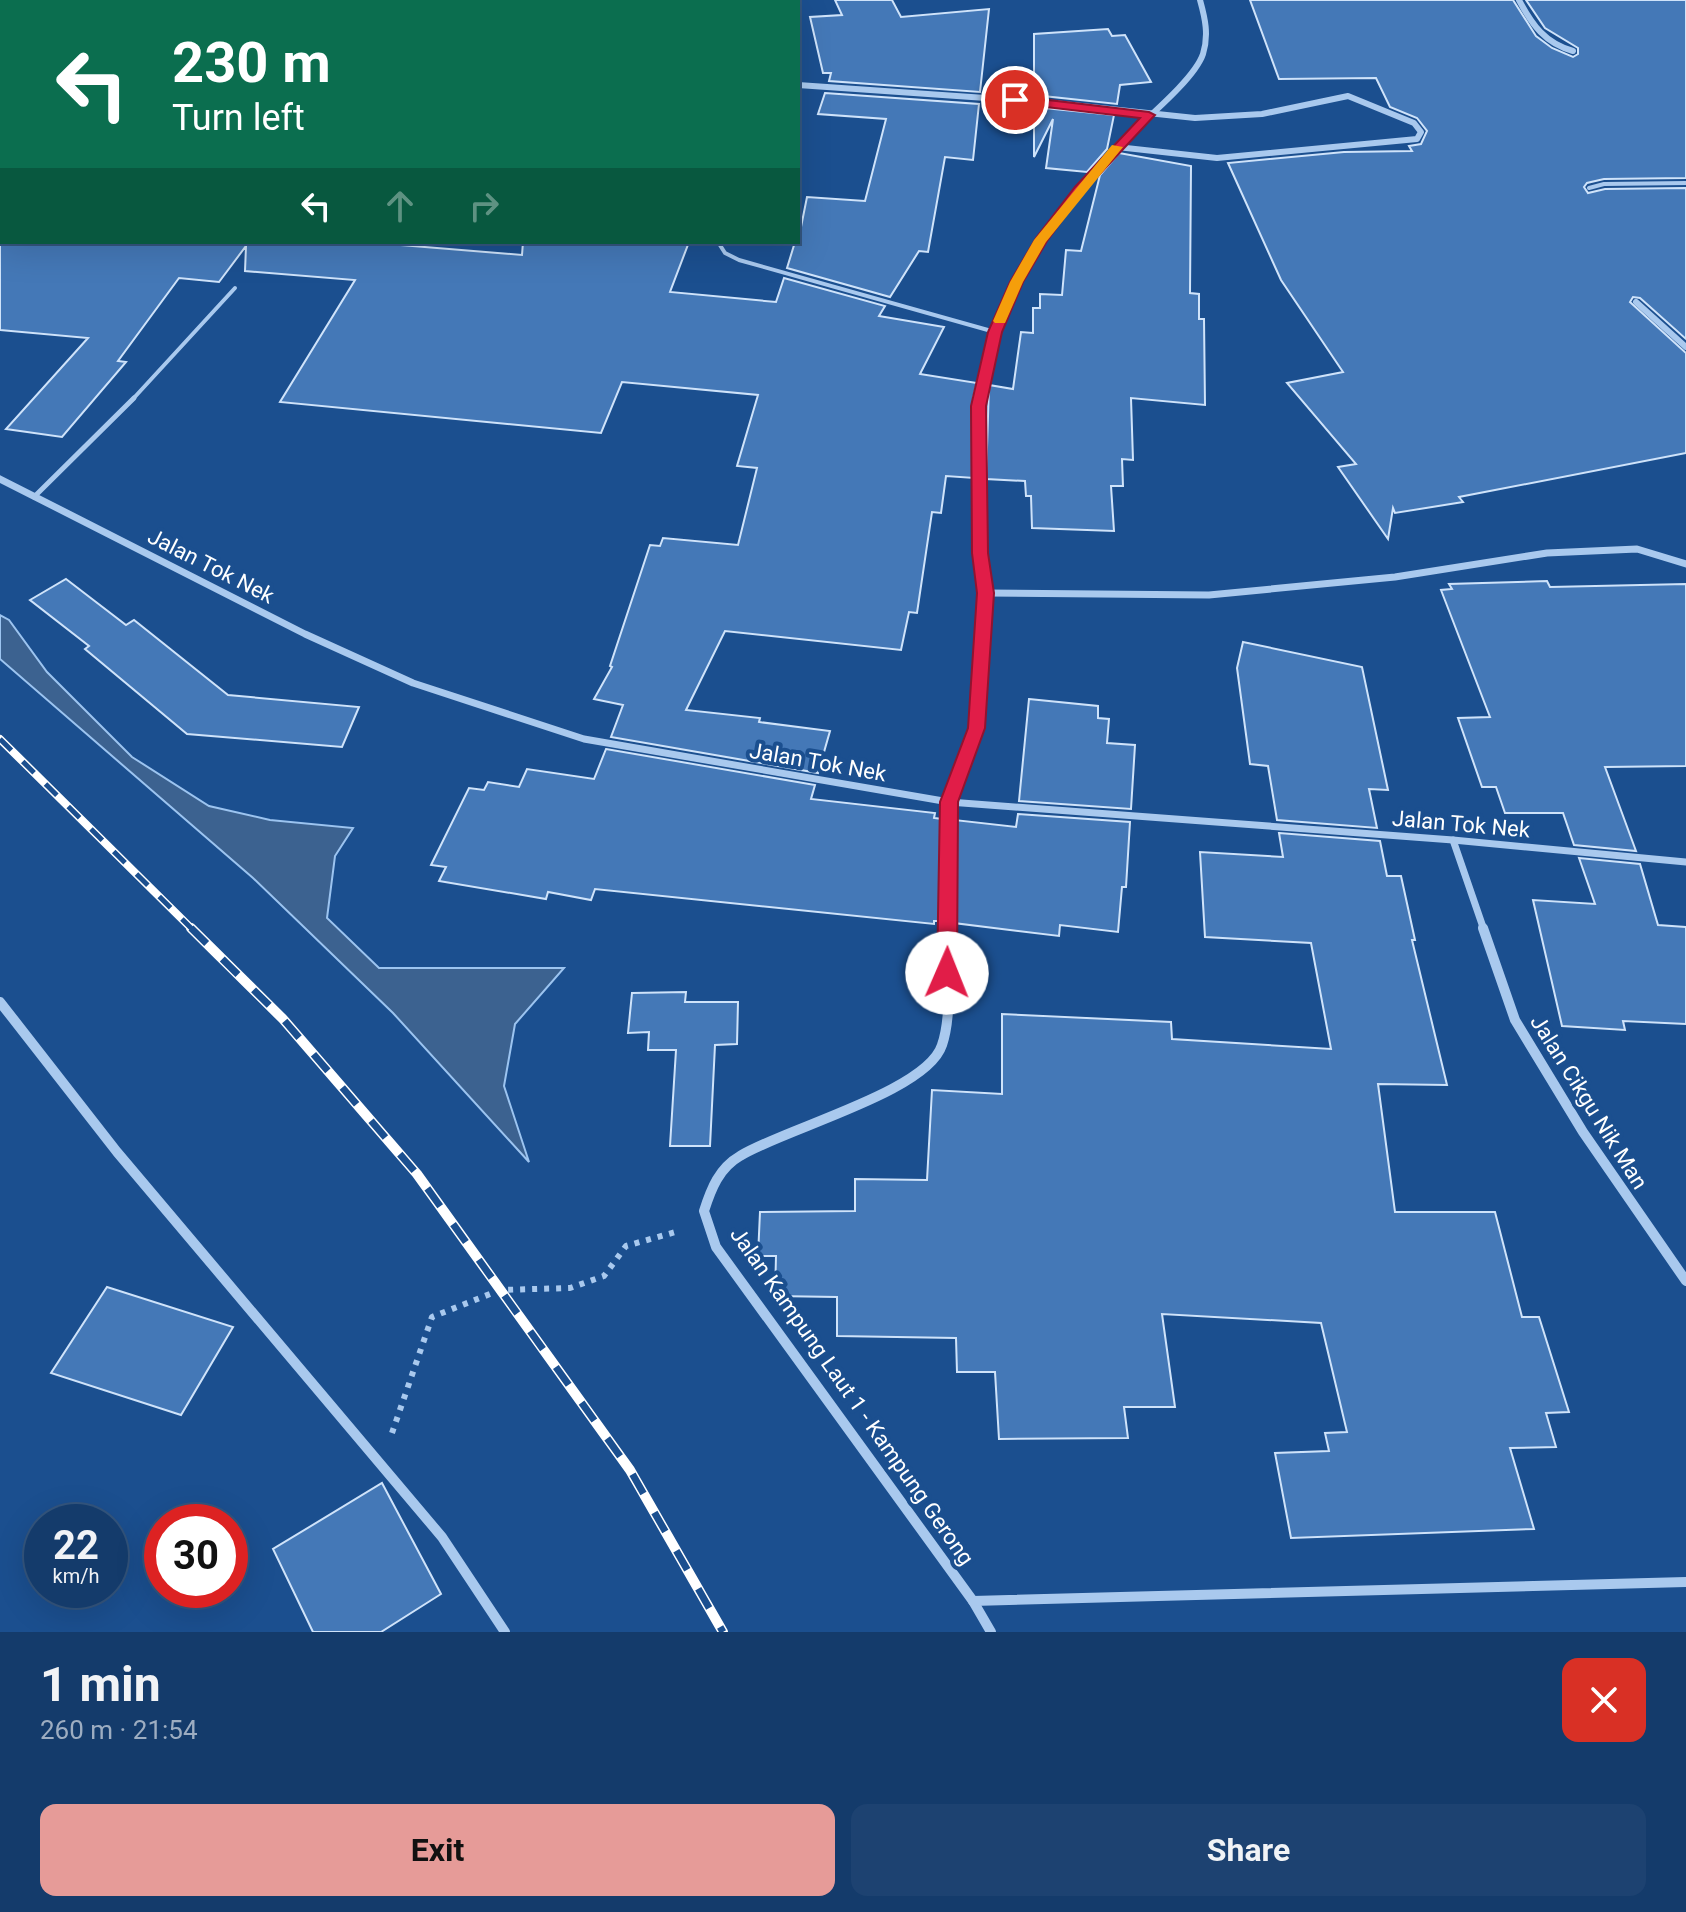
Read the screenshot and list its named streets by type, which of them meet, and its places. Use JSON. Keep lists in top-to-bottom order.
{
  "streets": {
    "street": ["Jalan Tok Nek", "Jalan Cikgu Nik Man", "Jalan Kampung Laut 1 - Kampung Gerong"]
  },
  "crossings": [
    ["Jalan Tok Nek", "Jalan Cikgu Nik Man"],
    ["Jalan Tok Nek", "Jalan Kampung Laut 1 - Kampung Gerong"]
  ],
  "page": {
    "turn": ["230 m", "Turn left"],
    "speed": "22 km/h",
    "limit": "30",
    "heading": ["1 min", "260 m · 21:54"],
    "buttons": ["Exit", "Share"]
  }
}
